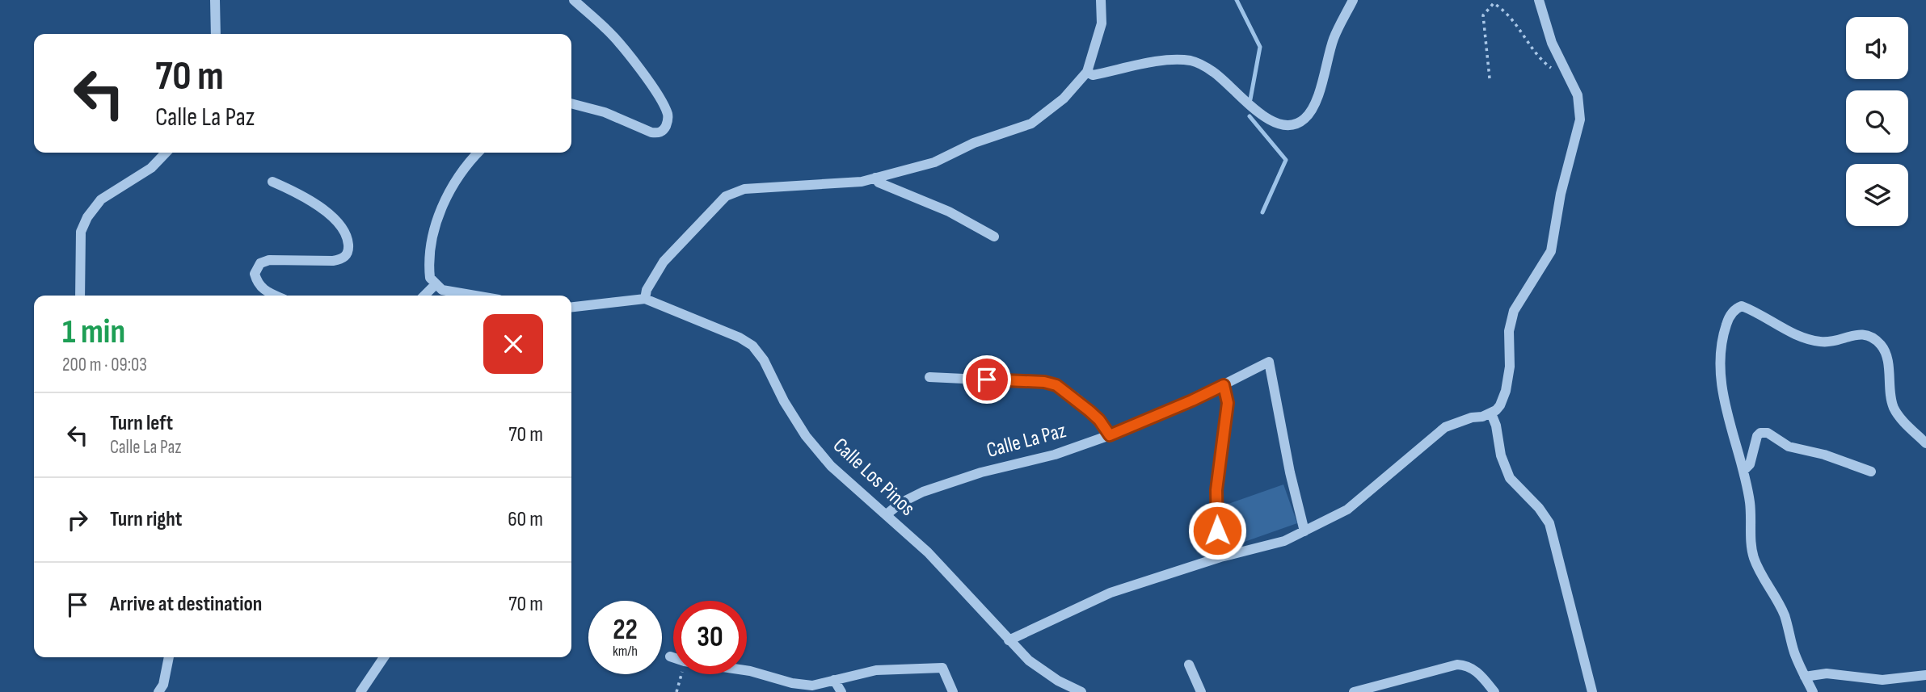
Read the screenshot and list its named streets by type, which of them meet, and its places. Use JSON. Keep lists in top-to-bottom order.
{
  "streets": {
    "street": ["Calle La Paz", "Calle Los Pinos"]
  },
  "crossings": [
    ["Calle La Paz", "Calle Los Pinos"]
  ],
  "page": {
    "turn": ["70 m", "Calle La Paz"],
    "heading": ["1 min", "200 m · 09:03"],
    "list": [
      {
        "name": "Turn left",
        "note": "Calle La Paz",
        "value": "70 m"
      },
      {
        "name": "Turn right",
        "value": "60 m"
      },
      {
        "name": "Arrive at destination",
        "value": "70 m"
      }
    ],
    "speed": "22 km/h",
    "limit": "30"
  }
}
